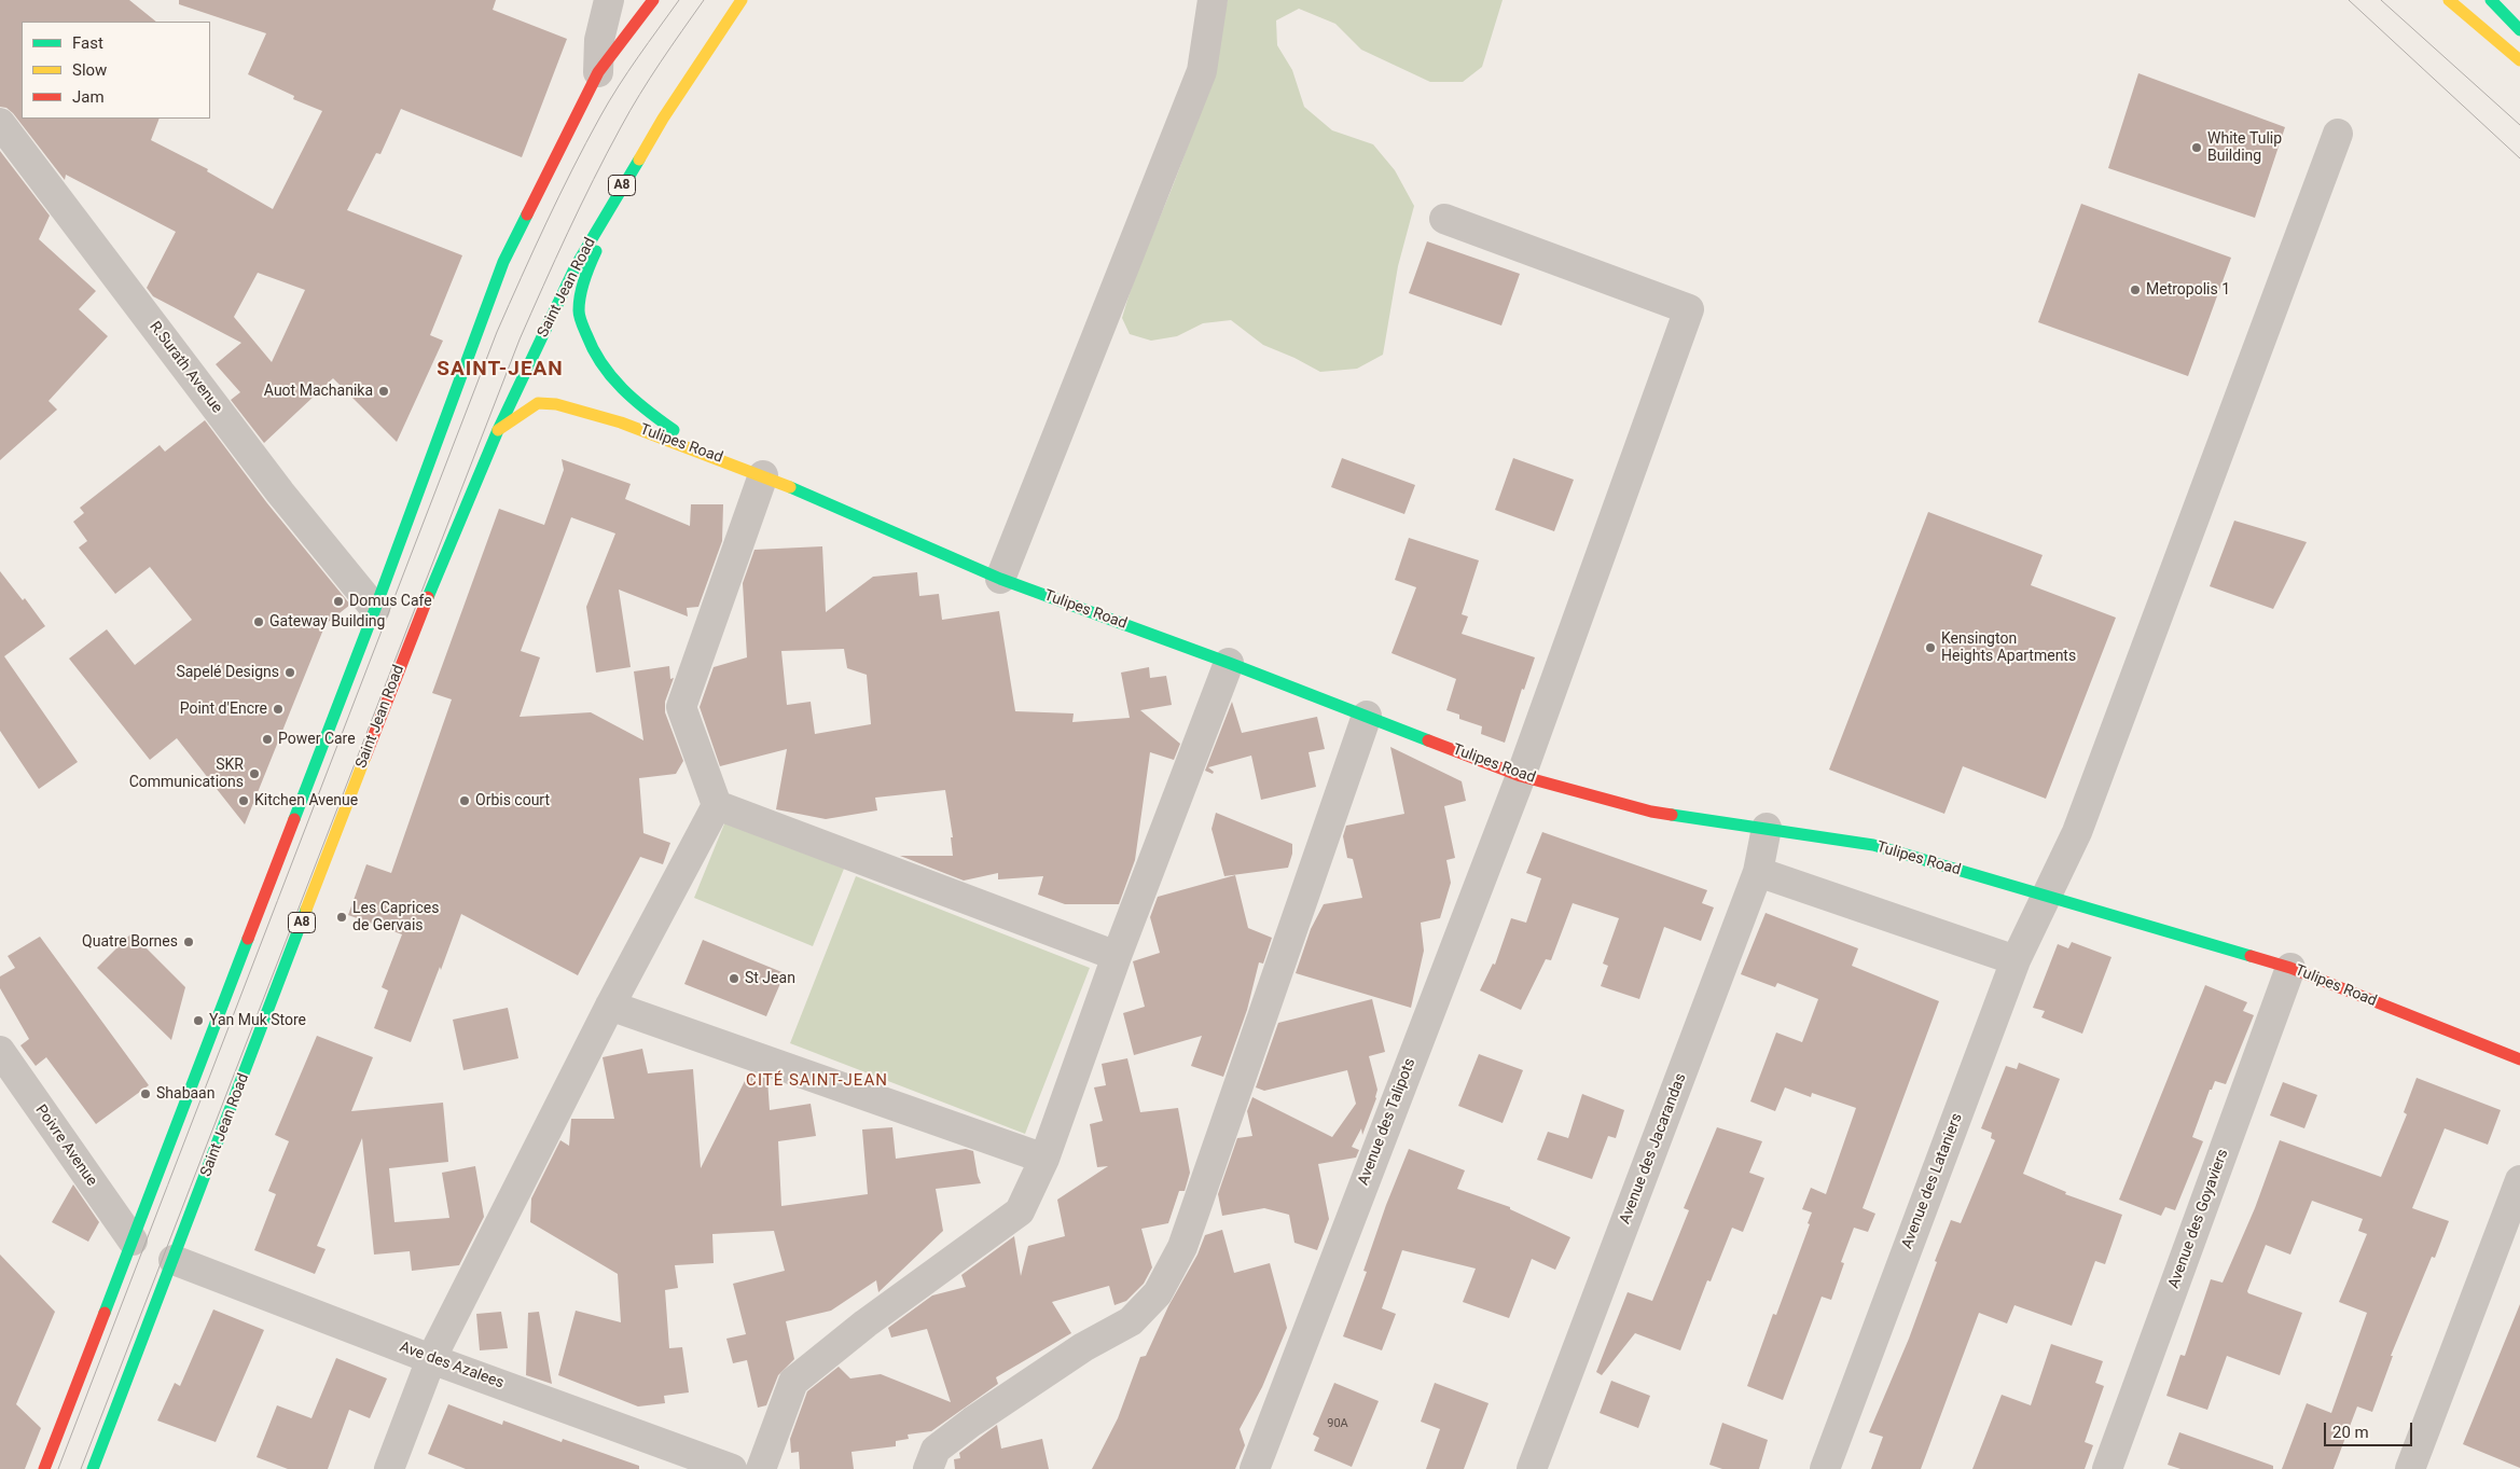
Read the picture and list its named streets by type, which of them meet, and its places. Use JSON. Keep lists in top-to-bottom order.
{
  "streets": {
    "main road": ["A8", "Saint Jean Road", "Tulipes Road"],
    "street": [
      "R.Surath Avenue",
      "Avenue des Talipots",
      "Poivre Avenue",
      "Avenue des Jacarandas",
      "Avenue des Lataniers",
      "Avenue des Goyaviers",
      "Ave des Azalees"
    ]
  },
  "crossings": [
    ["Saint Jean Road", "Tulipes Road"],
    ["Saint Jean Road", "Ave des Azalees"],
    ["Tulipes Road", "Avenue des Talipots"],
    ["Tulipes Road", "Avenue des Jacarandas"],
    ["Tulipes Road", "Avenue des Lataniers"],
    ["Tulipes Road", "Avenue des Goyaviers"]
  ],
  "districts": ["SAINT-JEAN", "CITÉ SAINT-JEAN"],
  "places": [
    "White Tulip Building",
    "Metropolis 1",
    "Auot Machanika",
    "Domus Cafe",
    "Gateway Building",
    "Kensington Heights Apartments",
    "Sapelé Designs",
    "Point d'Encre",
    "Power Care",
    "SKR Communications",
    "Kitchen Avenue",
    "Orbis court",
    "Les Caprices de Gervais",
    "Quatre Bornes",
    "St Jean",
    "Yan Muk Store",
    "Shabaan"
  ],
  "house_numbers": ["90A"],
  "legend": ["Fast", "Slow", "Jam"],
  "scale_bar": "20 m"
}
